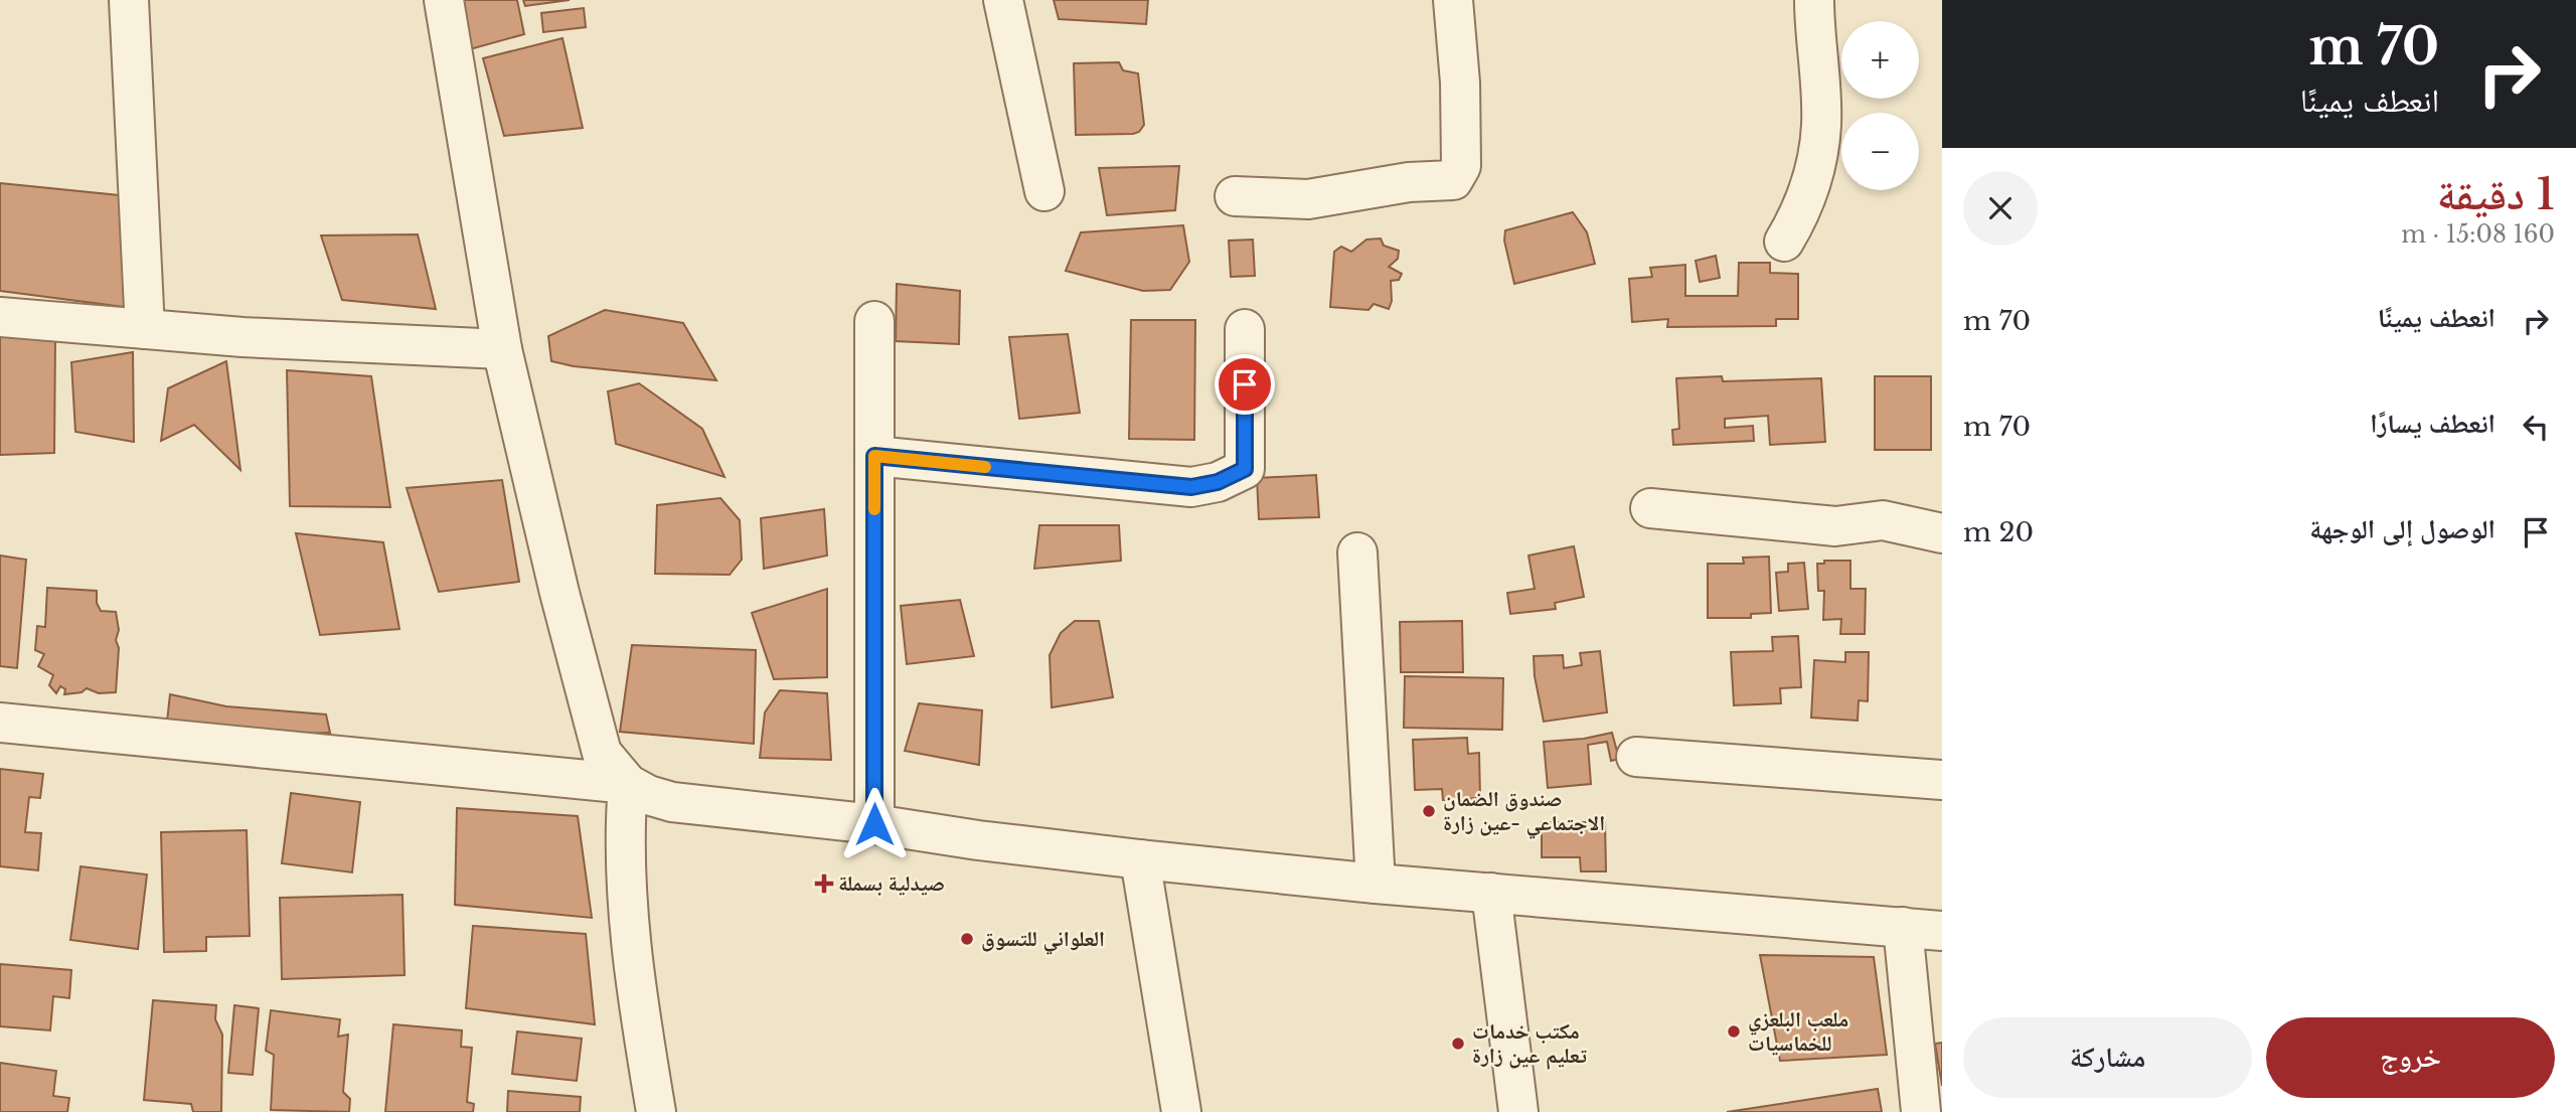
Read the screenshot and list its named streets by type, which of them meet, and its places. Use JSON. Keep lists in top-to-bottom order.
{
  "places": {
    "other": [
      "صندوق الضمان الاجتماعي -عين زارة",
      "العلواني للتسوق",
      "ملعب البلعزي للخماسيات",
      "مكتب خدمات تعليم عين زارة"
    ],
    "health": ["صيدلية بسملة"]
  },
  "page": {
    "turn": ["70 m", "انعطف يمينًا"],
    "map_buttons": ["+", "−"],
    "heading": ["1 دقيقة", "160 m · 15:08"],
    "list": [
      {
        "name": "انعطف يمينًا",
        "value": "70 m"
      },
      {
        "name": "انعطف يسارًا",
        "value": "70 m"
      },
      {
        "name": "الوصول إلى الوجهة",
        "value": "20 m"
      }
    ],
    "buttons": ["خروج", "مشاركة"]
  }
}
